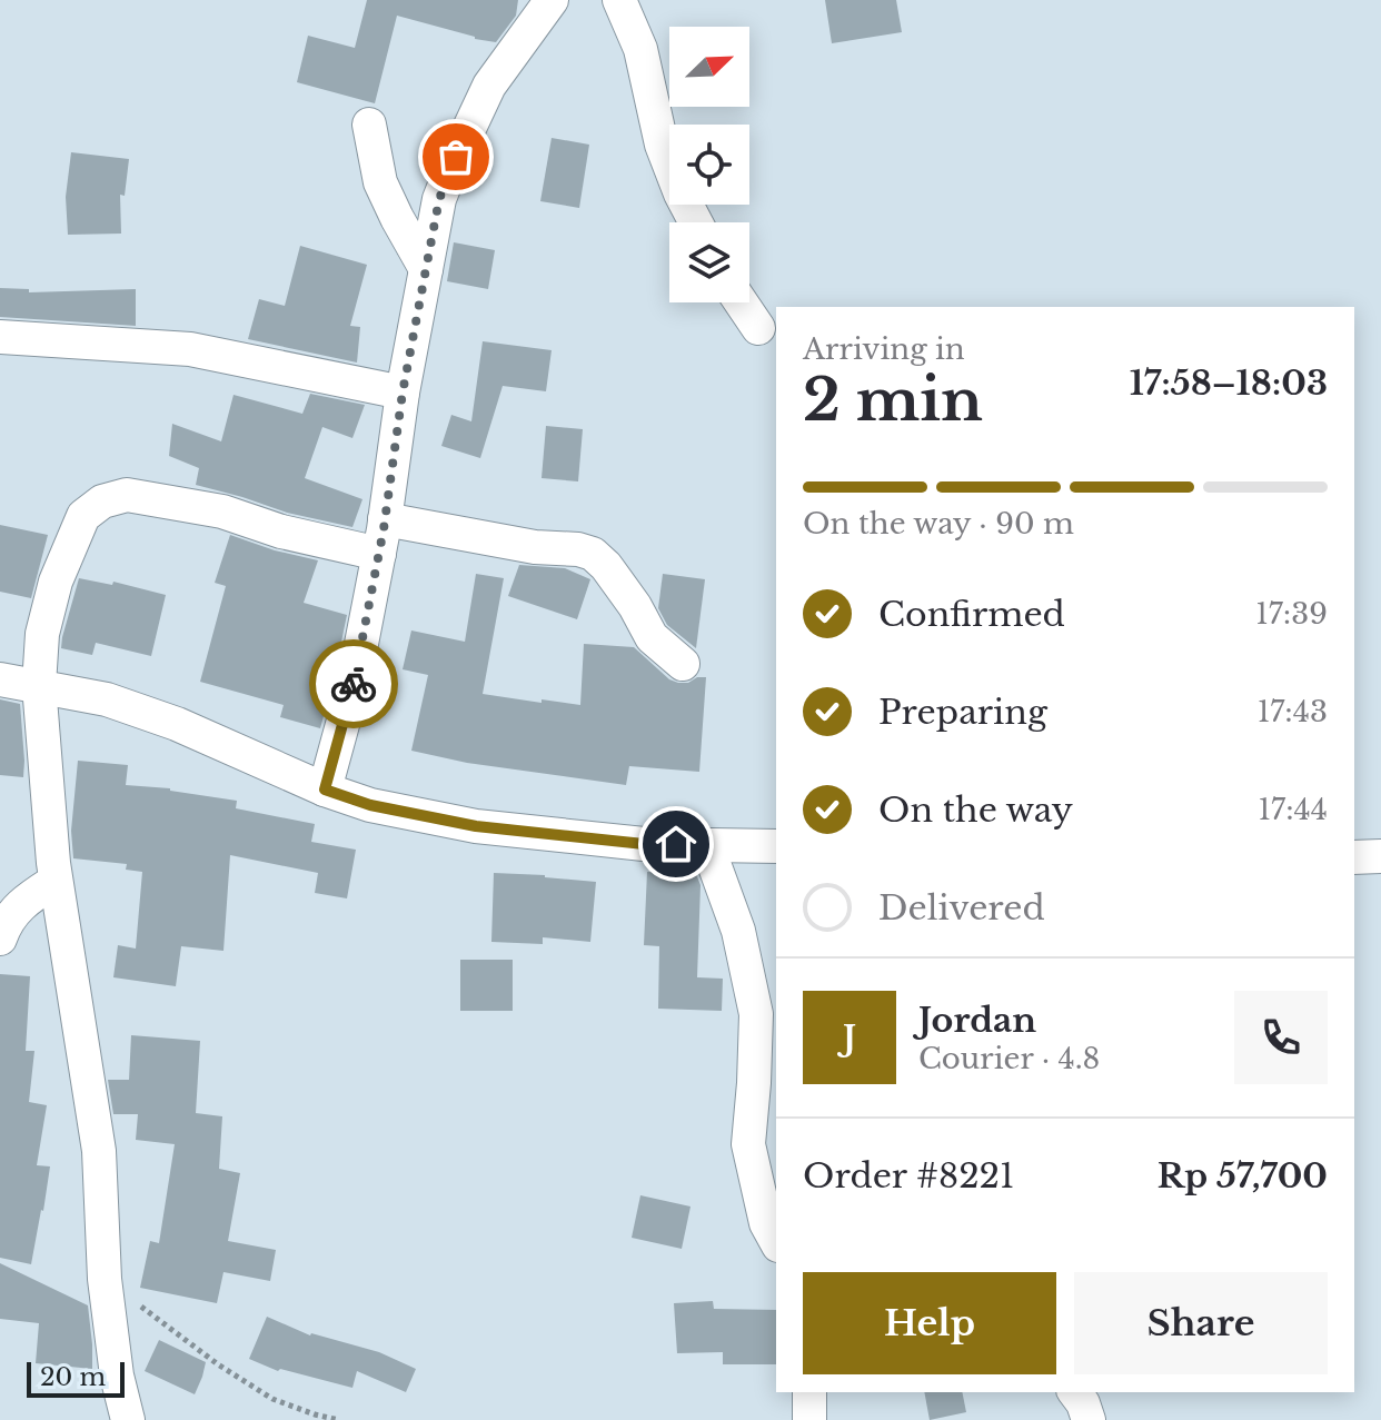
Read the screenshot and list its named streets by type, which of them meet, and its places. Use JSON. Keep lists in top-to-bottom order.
{
  "scale_bar": "20 m",
  "north": "top right",
  "page": {
    "heading": ["2 min", "Arriving in", "17:58–18:03"],
    "panel": [
      "Jordan",
      "Courier · 4.8",
      "Order #8221",
      "Rp 57,700"
    ],
    "bar": "On the way · 90 m",
    "list": [
      ["Confirmed", "17:39"],
      ["Preparing", "17:43"],
      ["On the way", "17:44"],
      "Delivered"
    ],
    "round": "J",
    "buttons": ["Help", "Share"],
    "scale": "20 m"
  }
}
